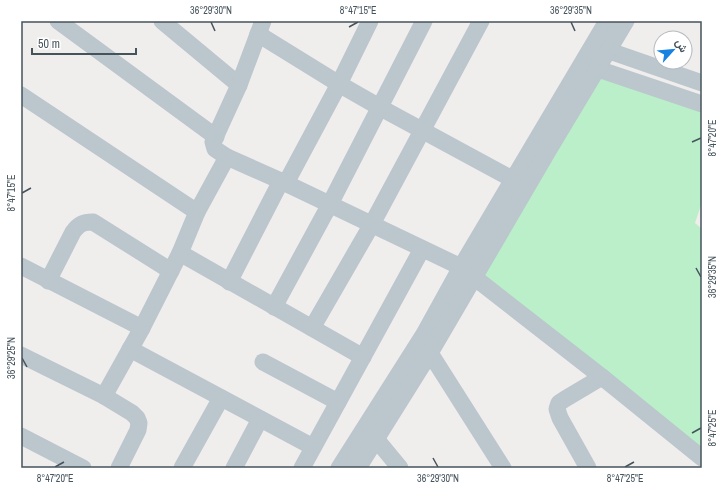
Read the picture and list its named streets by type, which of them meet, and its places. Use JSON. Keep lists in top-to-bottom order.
{
  "scale_bar": "50 m",
  "north": "top right",
  "coordinates": [
    "36°29'30\"N",
    "8°47'15\"E",
    "36°29'35\"N",
    "8°47'20\"E",
    "36°29'25\"N",
    "8°47'25\"E"
  ]
}
